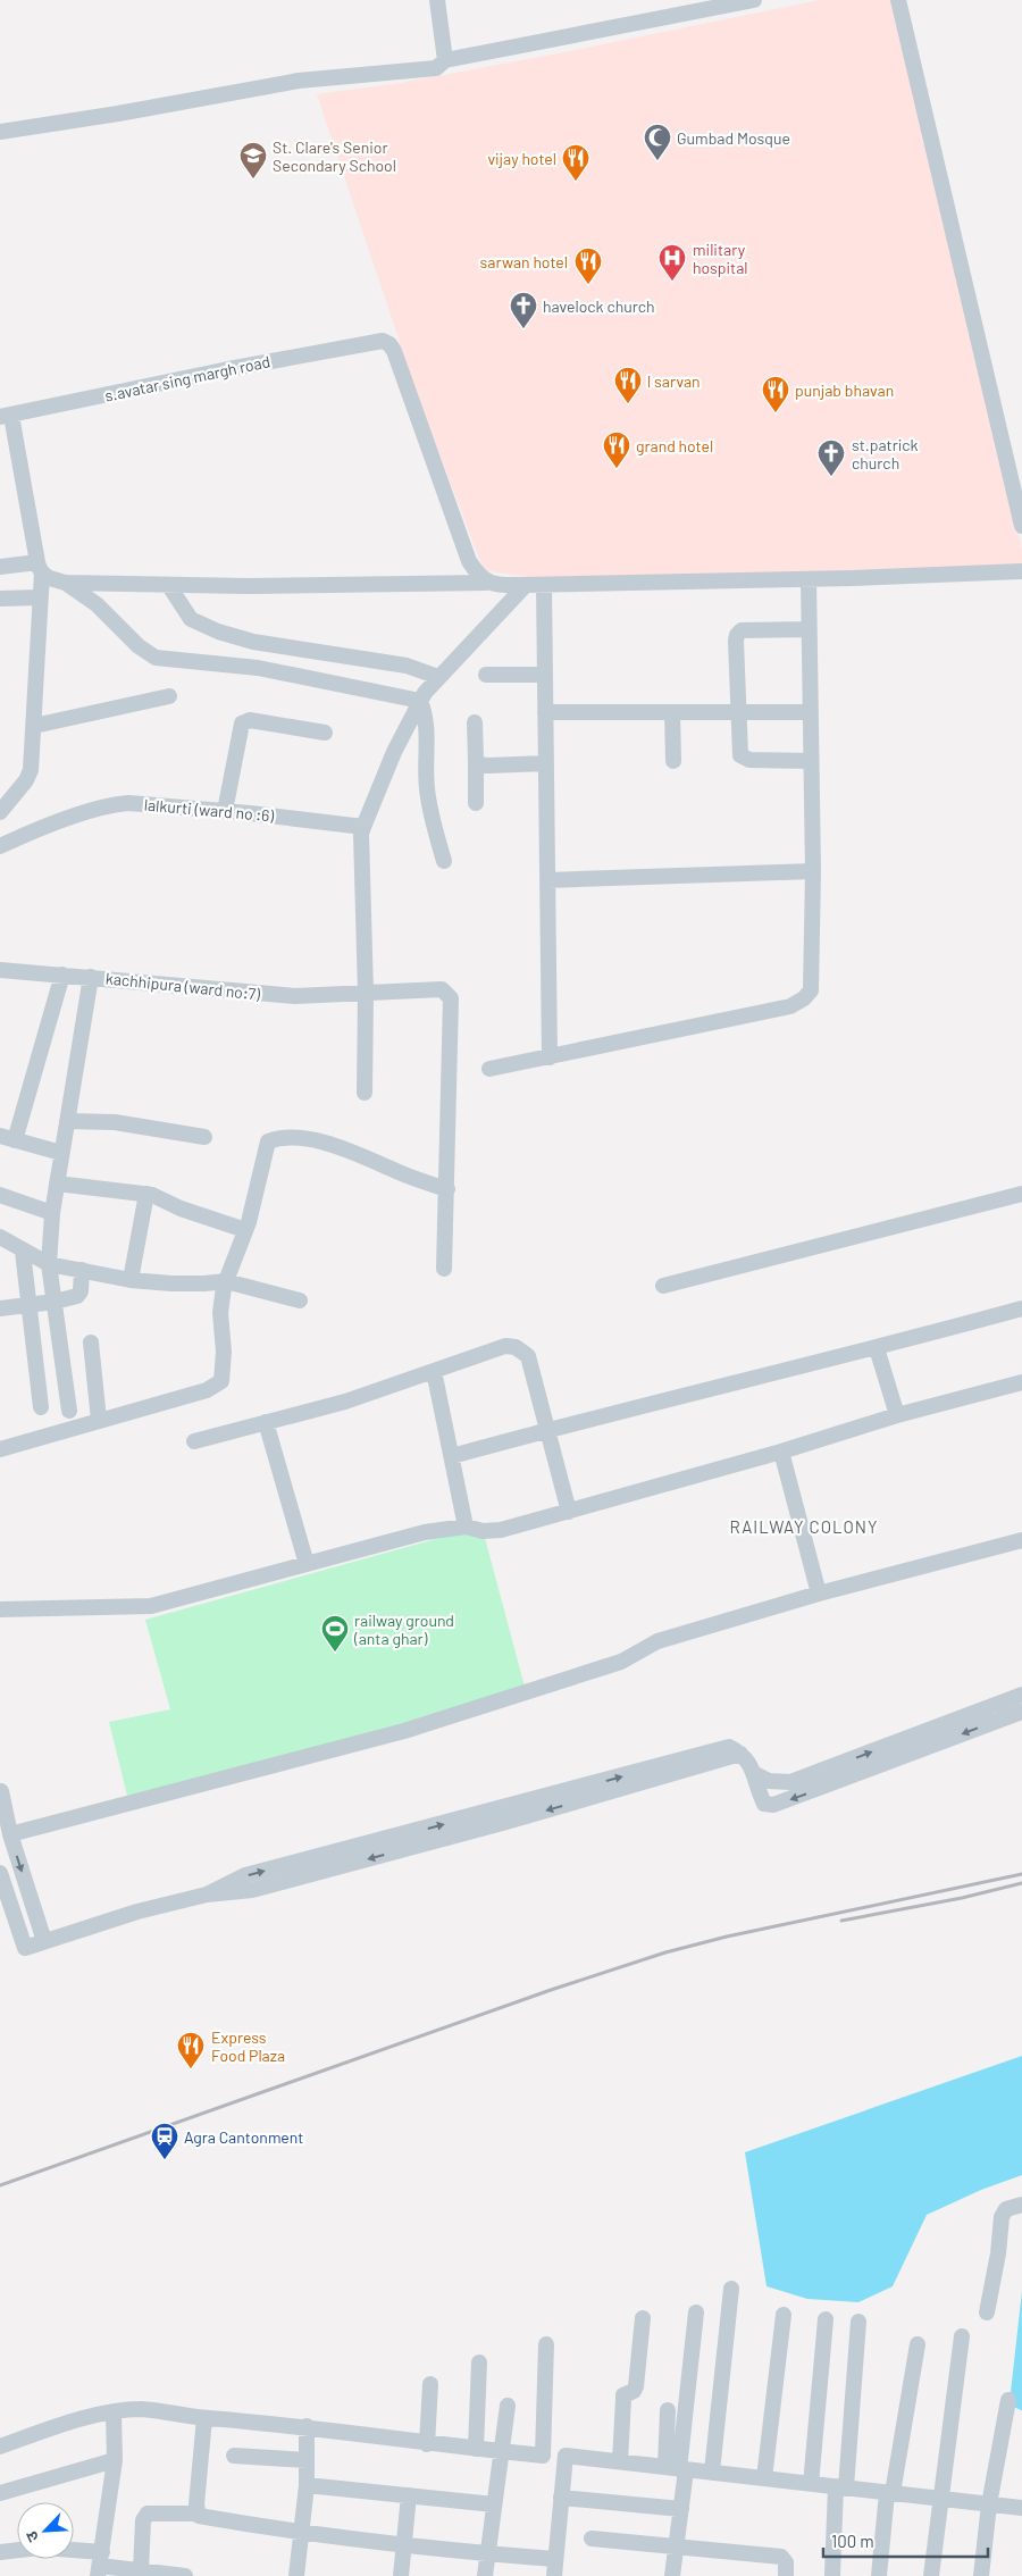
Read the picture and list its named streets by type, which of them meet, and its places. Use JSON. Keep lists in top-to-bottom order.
{
  "streets": {
    "street": ["s.avatar sing margh road", "lalkurti (ward no :6)", "kachhipura (ward no:7)"]
  },
  "districts": ["RAILWAY COLONY"],
  "places": {
    "mosque": ["Gumbad Mosque"],
    "school or university": ["St. Clare's Senior Secondary School"],
    "restaurant": [
      "vijay hotel",
      "sarwan hotel",
      "l sarvan",
      "punjab bhavan",
      "grand hotel",
      "Express Food Plaza"
    ],
    "hospital": ["military hospital"],
    "church": ["havelock church", "st.patrick church"],
    "sports": ["railway ground (anta ghar)"],
    "station": ["Agra Cantonment"]
  },
  "scale_bar": "100 m",
  "north": "bottom left"
}
